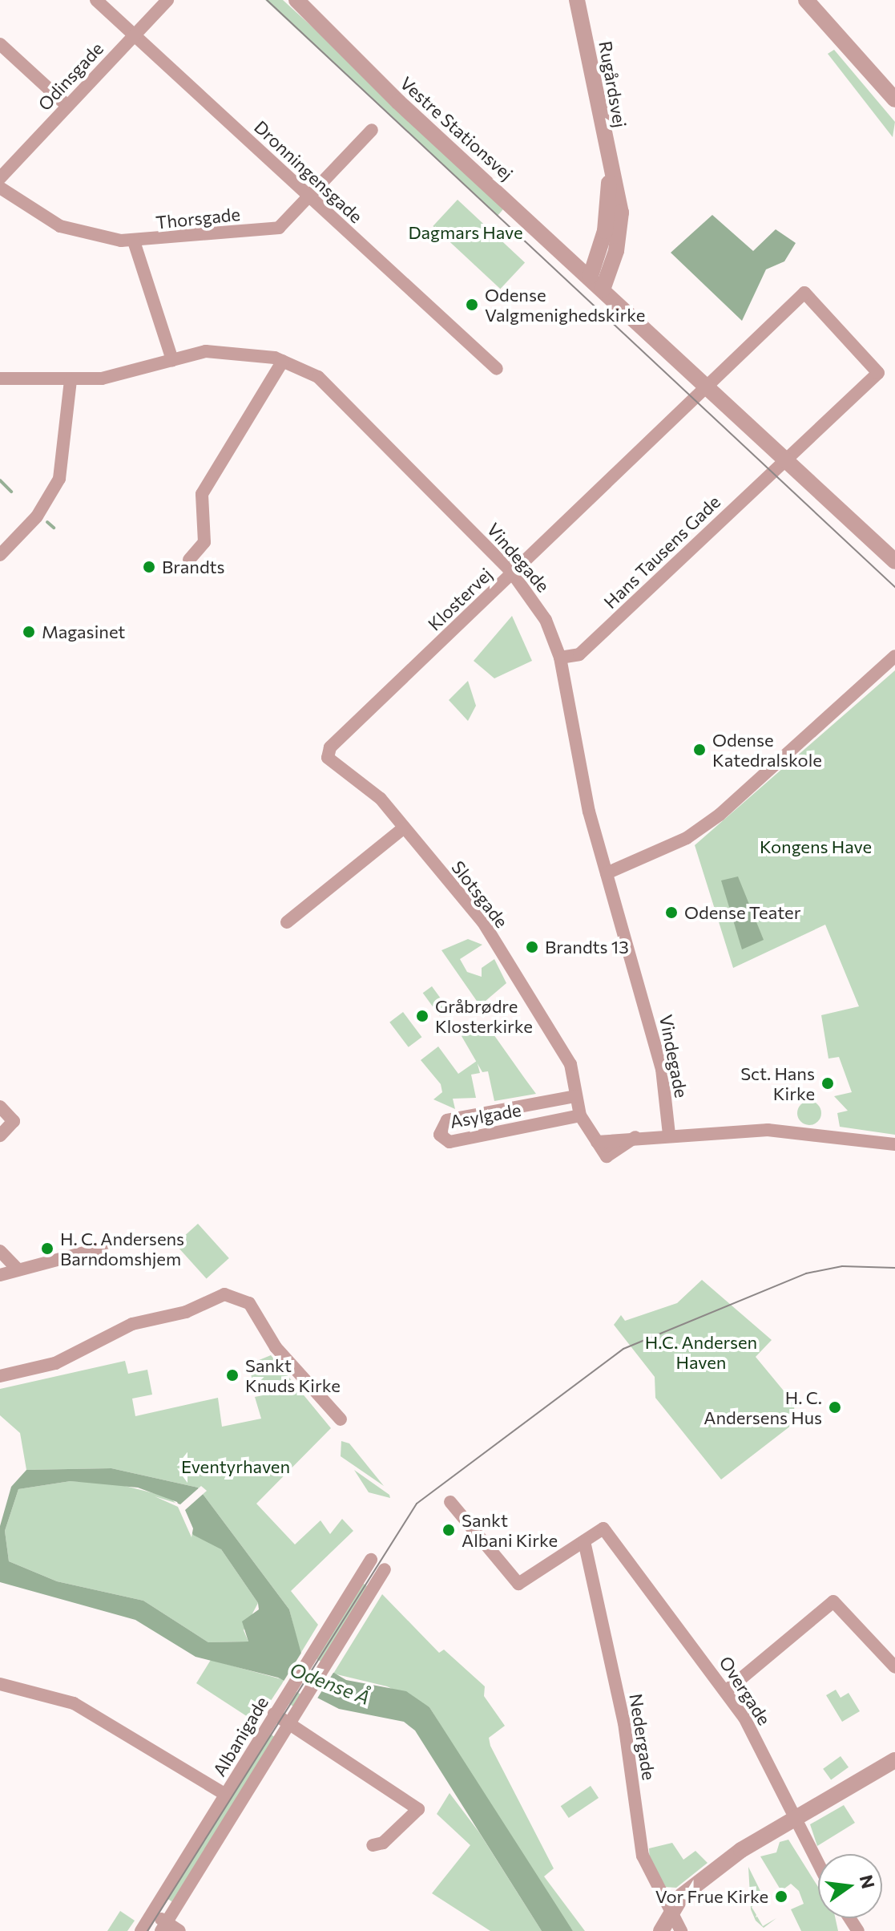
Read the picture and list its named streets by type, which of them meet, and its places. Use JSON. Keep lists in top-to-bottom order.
{
  "streets": {
    "street": [
      "Odinsgade",
      "Rugårdsvej",
      "Vestre Stationsvej",
      "Dronningensgade",
      "Thorsgade",
      "Hans Tausens Gade",
      "Vindegade",
      "Klostervej",
      "Slotsgade",
      "Asylgade",
      "Overgade",
      "Albanigade",
      "Nedergade"
    ]
  },
  "crossings": [
    ["Odinsgade", "Dronningensgade"],
    ["Rugårdsvej", "Vestre Stationsvej"],
    ["Vestre Stationsvej", "Hans Tausens Gade"],
    ["Vestre Stationsvej", "Klostervej"],
    ["Dronningensgade", "Thorsgade"],
    ["Hans Tausens Gade", "Vindegade"],
    ["Hans Tausens Gade", "Klostervej"],
    ["Vindegade", "Klostervej"],
    ["Klostervej", "Slotsgade"],
    ["Slotsgade", "Asylgade"],
    ["Overgade", "Nedergade"]
  ],
  "water": ["Odense Å"],
  "parks": [
    "Dagmars Have",
    "Kongens Have",
    "H.C. Andersen Haven",
    "Eventyrhaven"
  ],
  "places": [
    "Odense Valgmenighedskirke",
    "Brandts",
    "Magasinet",
    "Odense Katedralskole",
    "Odense Teater",
    "Brandts 13",
    "Gråbrødre Klosterkirke",
    "Sct. Hans Kirke",
    "H. C. Andersens Barndomshjem",
    "Sankt Knuds Kirke",
    "H. C. Andersens Hus",
    "Sankt Albani Kirke",
    "Vor Frue Kirke"
  ],
  "north": "right"
}
